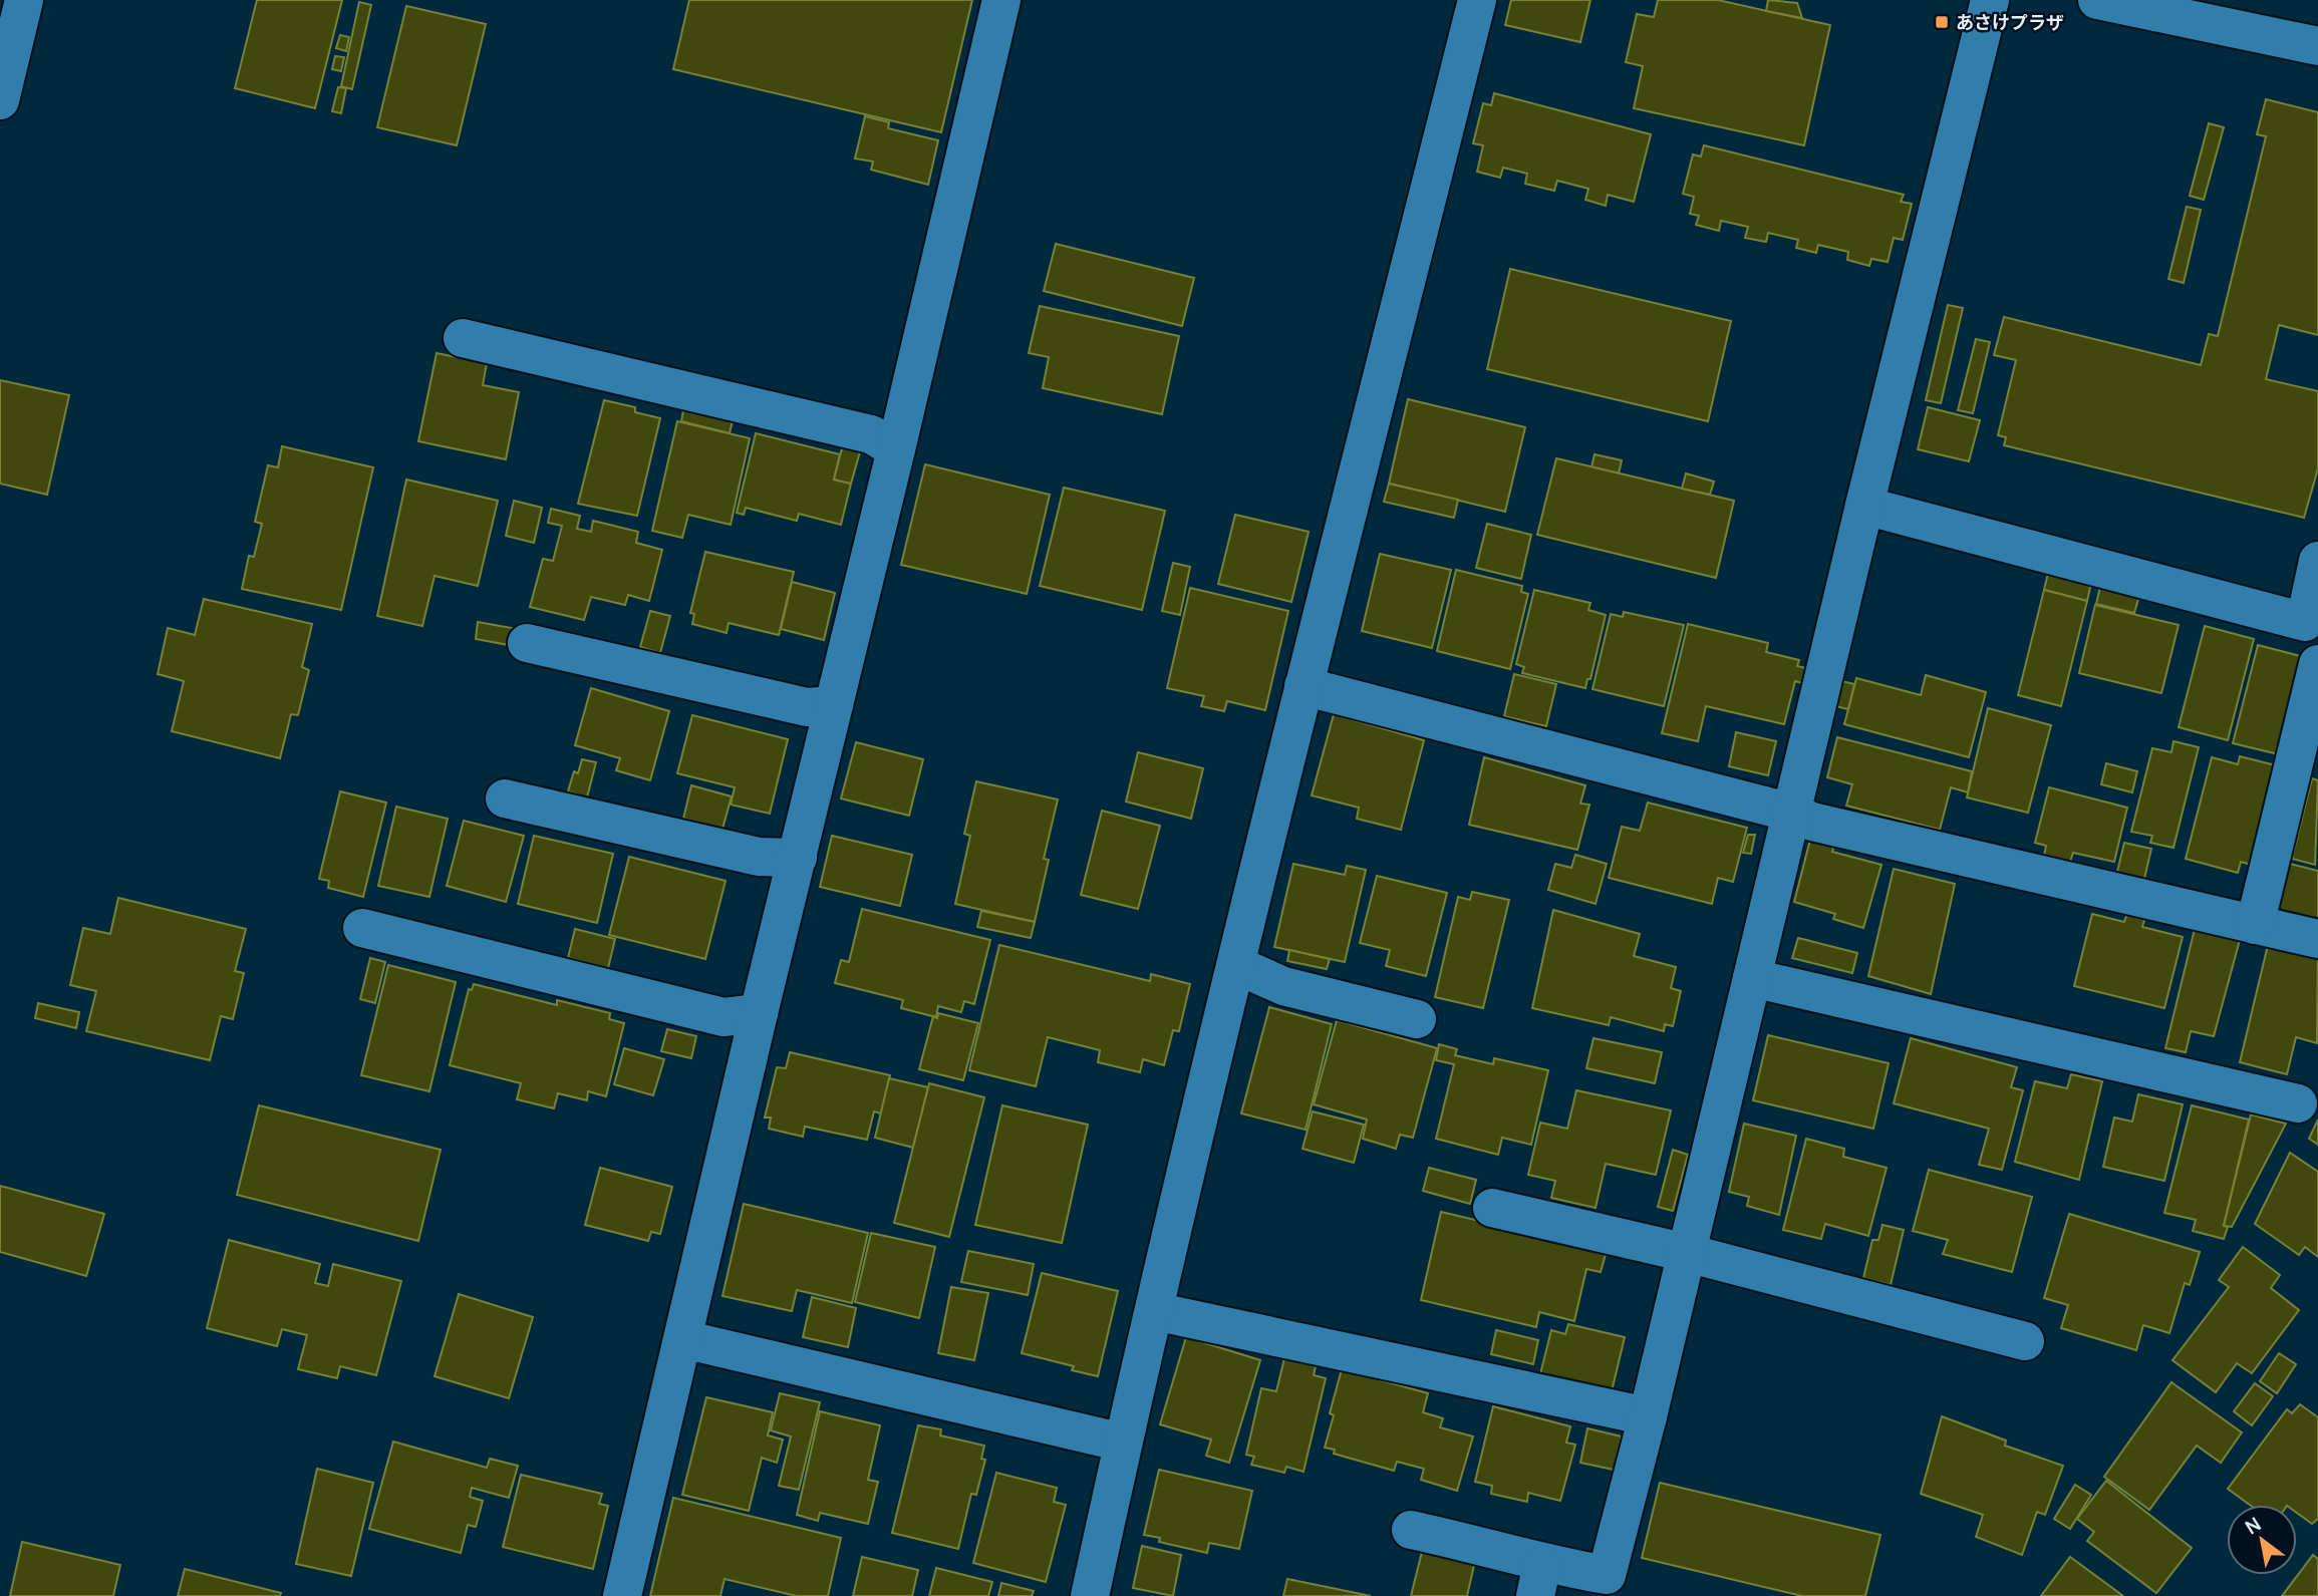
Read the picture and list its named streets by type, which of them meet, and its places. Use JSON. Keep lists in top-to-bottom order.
{
  "places": {
    "transit": ["あさけプラザ"]
  },
  "north": "top left"
}
